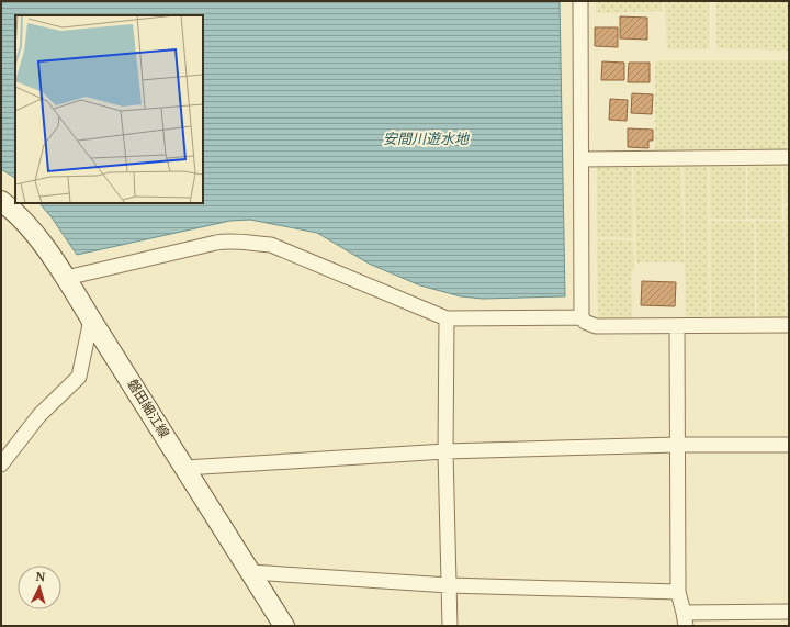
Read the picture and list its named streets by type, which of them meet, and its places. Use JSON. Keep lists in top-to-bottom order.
{
  "streets": {
    "main road": ["磐田細江線"]
  },
  "water": ["安間川遊水地"],
  "north": "top"
}
